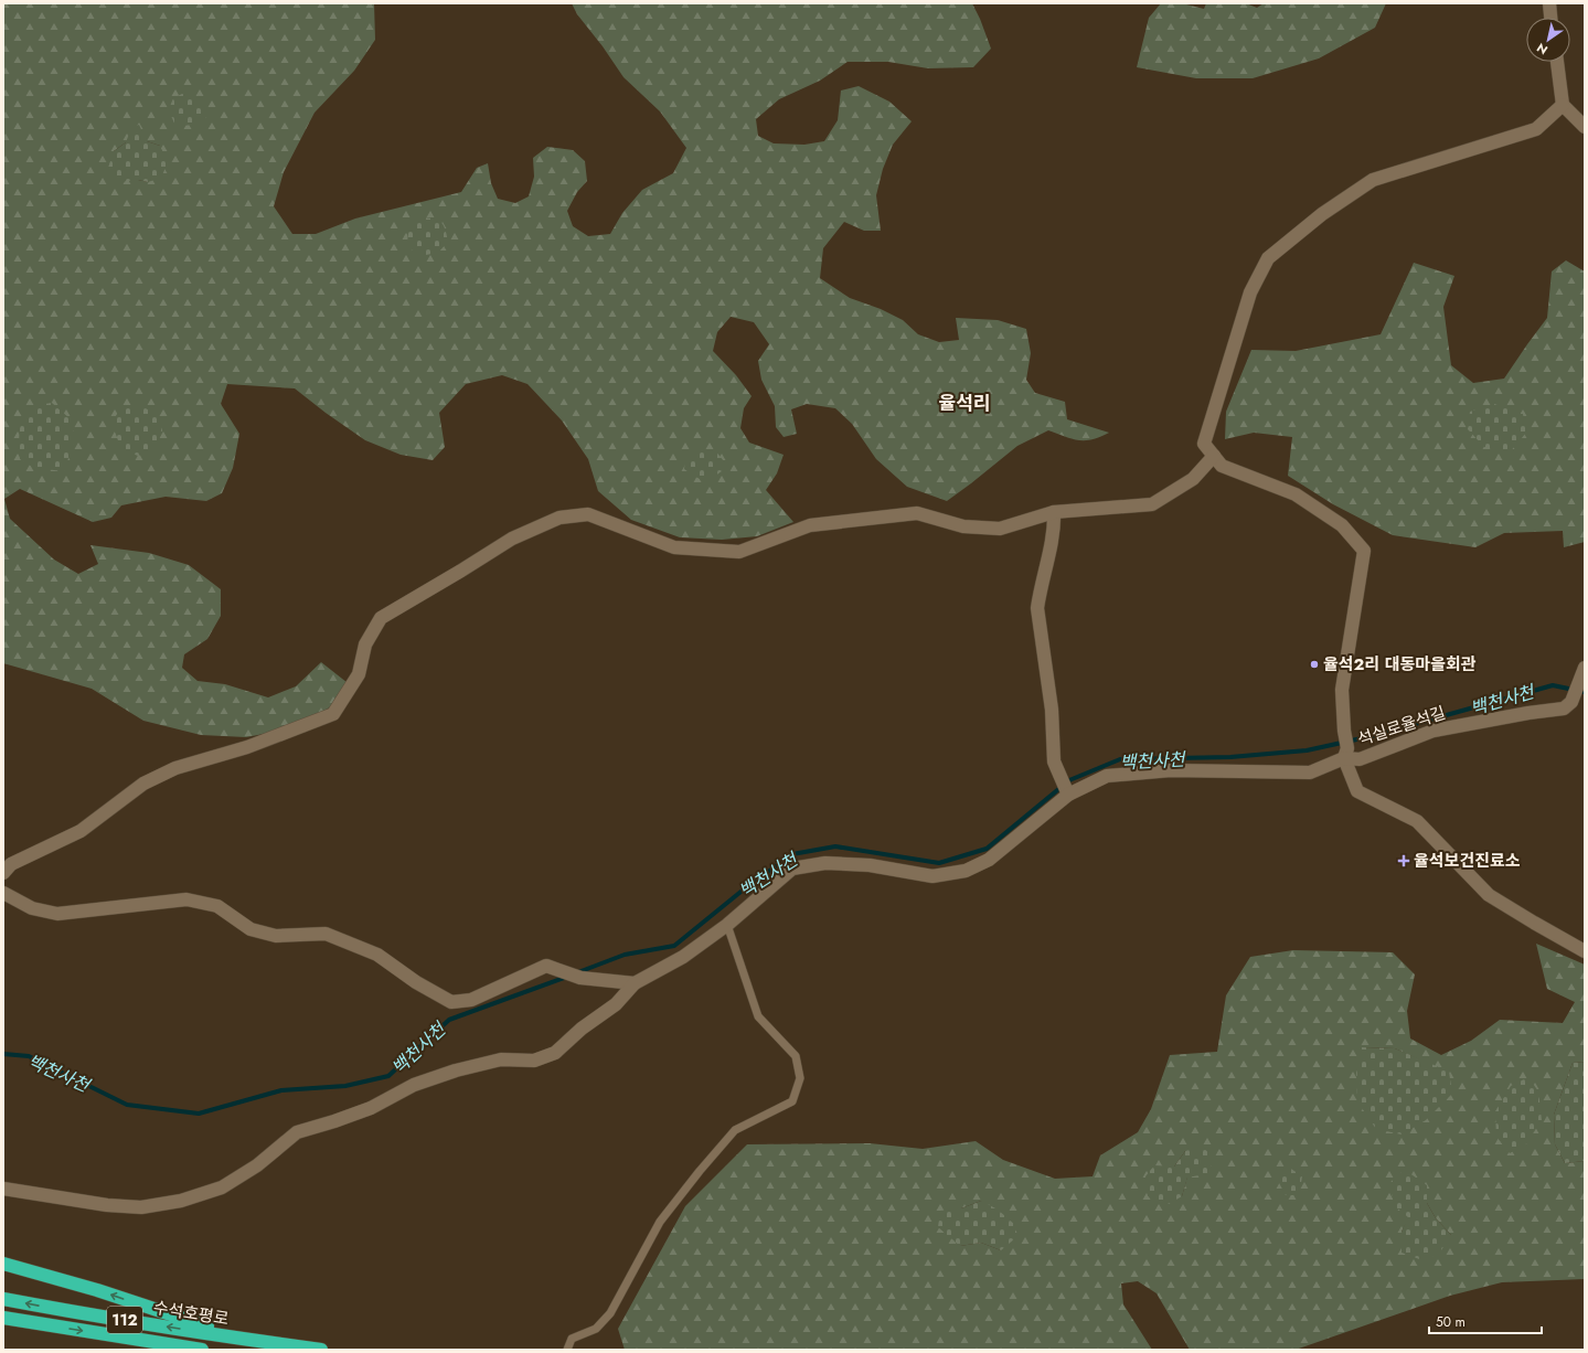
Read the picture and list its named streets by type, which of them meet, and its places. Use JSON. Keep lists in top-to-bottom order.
{
  "streets": {
    "highway": ["수석호평로", "112"],
    "street": ["석실로율석길"]
  },
  "districts": ["율석리"],
  "water": ["백천사천"],
  "places": {
    "other": ["율석2리 대동마을회관"],
    "health": ["율석보건진료소"]
  },
  "scale_bar": "50 m",
  "north": "bottom left"
}
